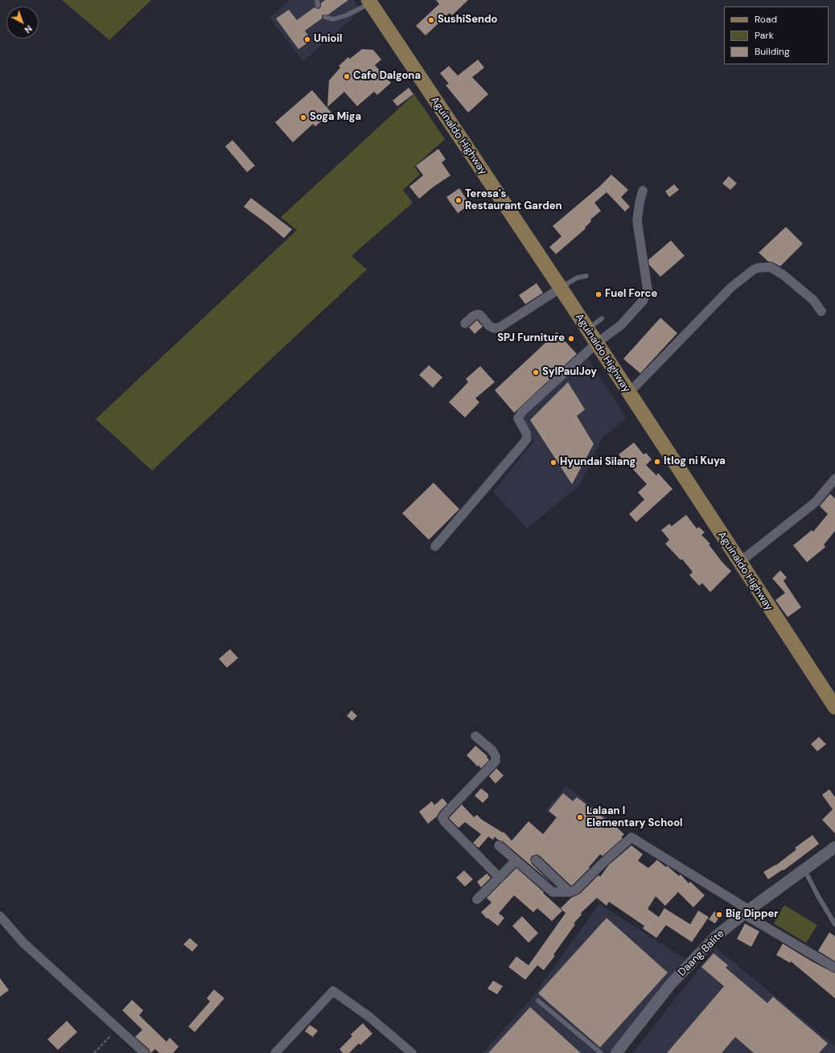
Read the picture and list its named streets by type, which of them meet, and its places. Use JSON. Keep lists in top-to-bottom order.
{
  "streets": {
    "main road": ["Aguinaldo Highway"],
    "street": ["Daang Balite"]
  },
  "places": [
    "SushiSendo",
    "Unioil",
    "Cafe Dalgona",
    "Soga Miga",
    "Teresa's Restaurant Garden",
    "Fuel Force",
    "SPJ Furniture",
    "SylPaulJoy",
    "Itlog ni Kuya",
    "Hyundai Silang",
    "Lalaan I Elementary School",
    "Big Dipper"
  ],
  "legend": ["Road", "Park", "Building"],
  "north": "bottom right"
}
